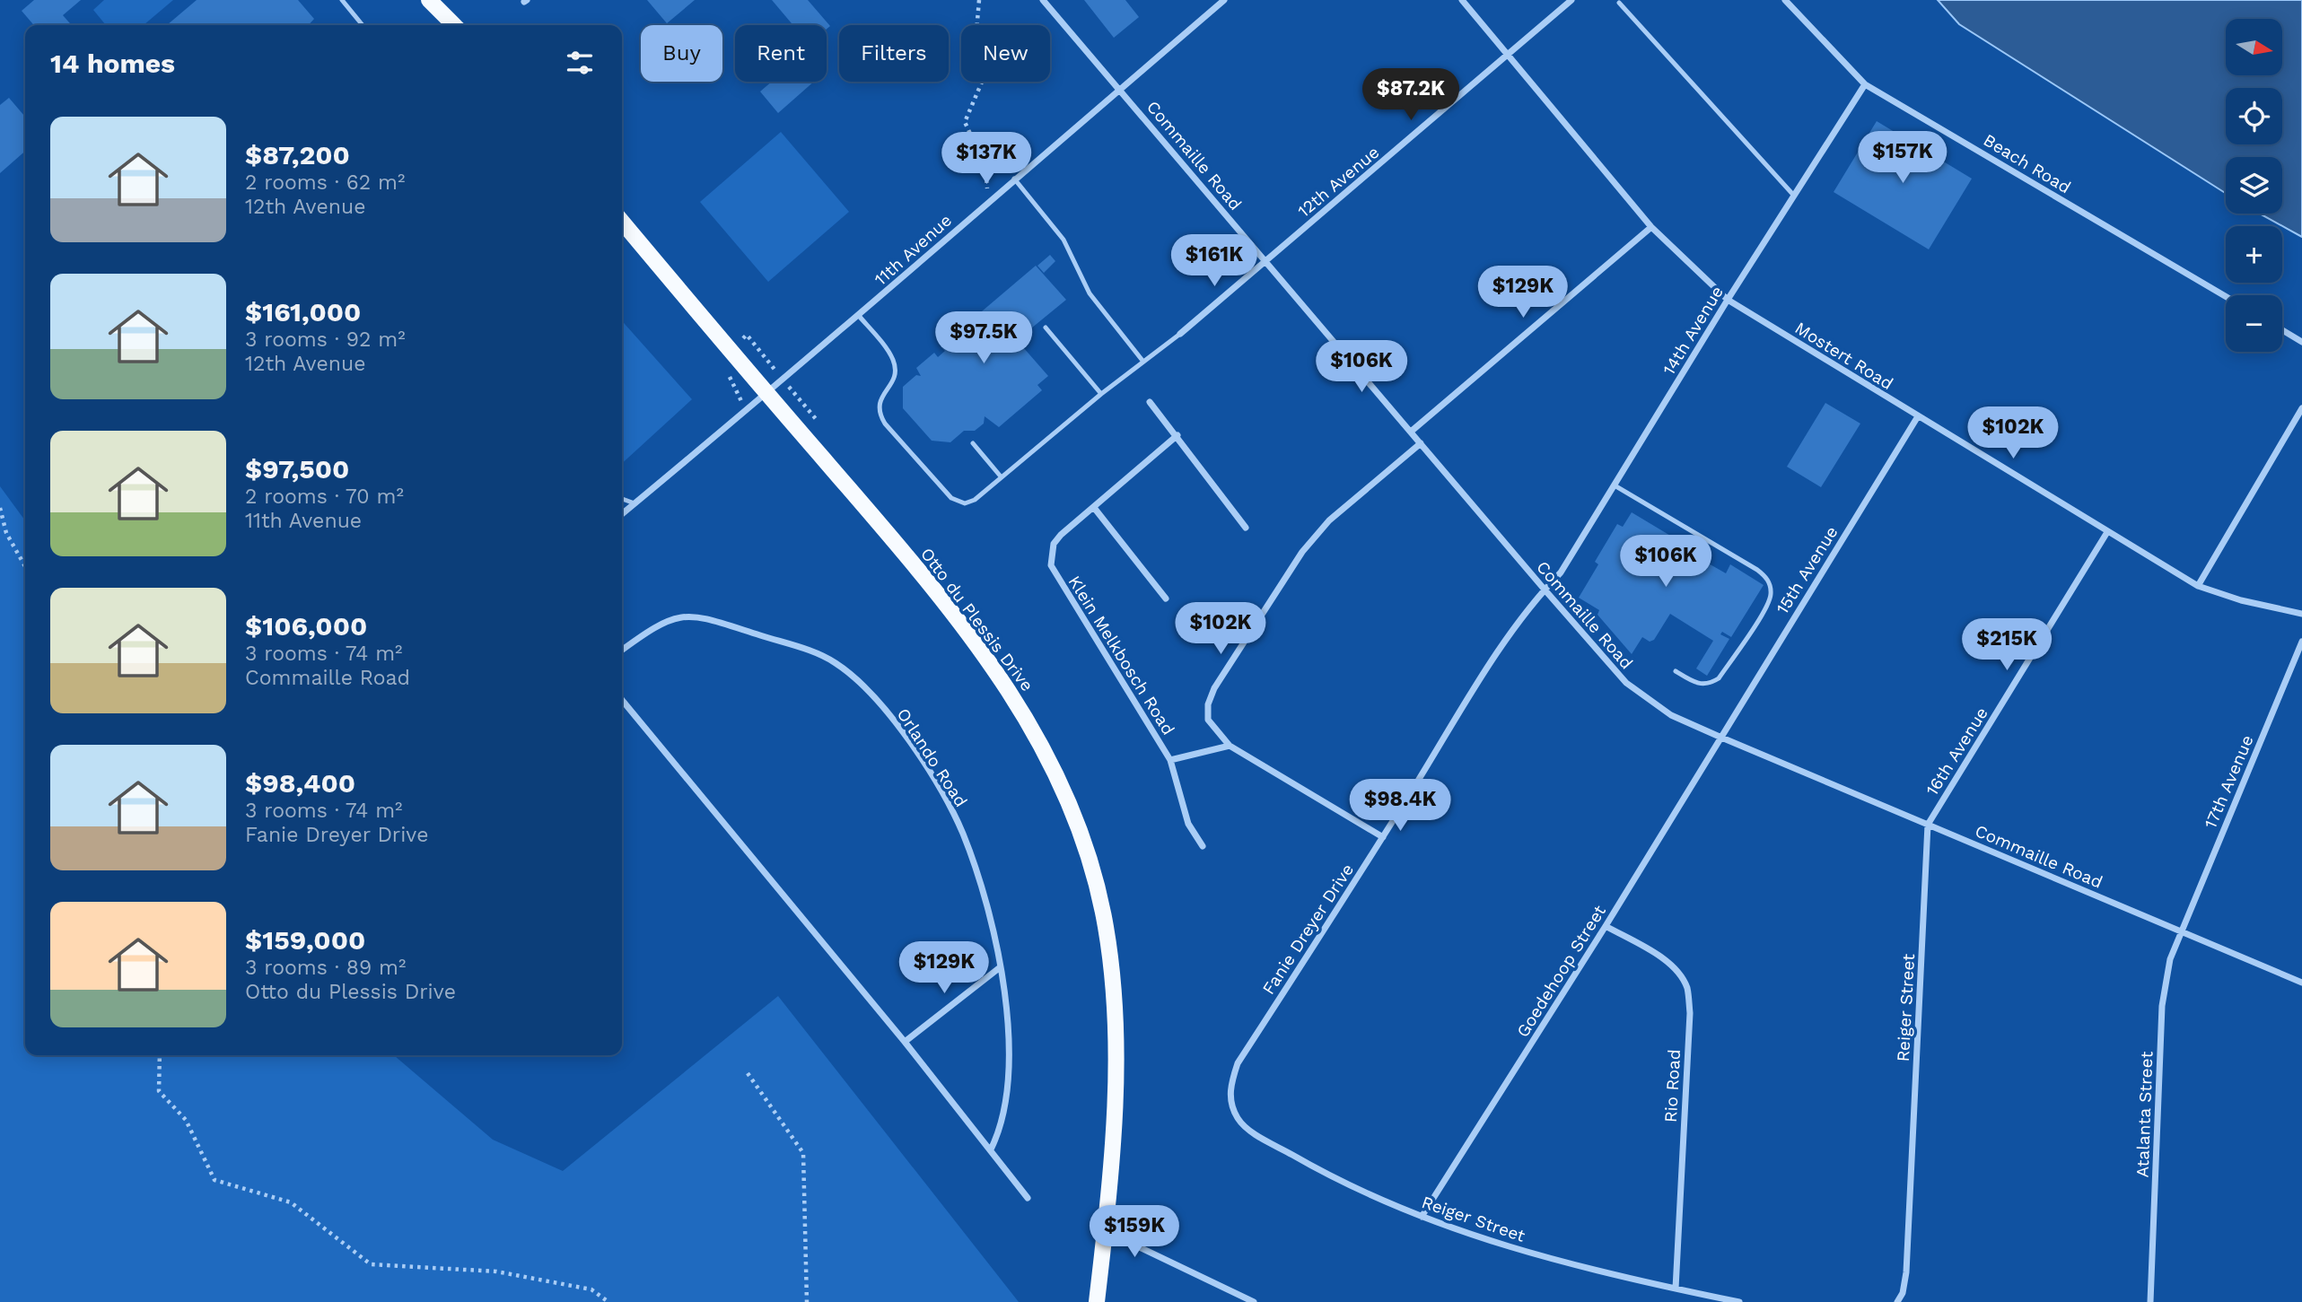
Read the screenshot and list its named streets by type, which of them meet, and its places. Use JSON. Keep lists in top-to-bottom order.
{
  "streets": {
    "main road": ["Otto du Plessis Drive"],
    "street": [
      "Commaille Road",
      "Beach Road",
      "12th Avenue",
      "11th Avenue",
      "14th Avenue",
      "Mostert Road",
      "15th Avenue",
      "Klein Melkbosch Road",
      "16th Avenue",
      "Orlando Road",
      "17th Avenue",
      "Fanie Dreyer Drive",
      "Goedehoop Street",
      "Reiger Street",
      "Rio Road",
      "Atalanta Street"
    ]
  },
  "crossings": [
    ["Commaille Road", "12th Avenue"],
    ["Commaille Road", "11th Avenue"],
    ["Commaille Road", "14th Avenue"],
    ["Commaille Road", "15th Avenue"],
    ["Commaille Road", "16th Avenue"],
    ["Commaille Road", "17th Avenue"],
    ["Commaille Road", "Fanie Dreyer Drive"],
    ["Commaille Road", "Goedehoop Street"],
    ["Commaille Road", "Reiger Street"],
    ["Commaille Road", "Atalanta Street"],
    ["Beach Road", "14th Avenue"],
    ["12th Avenue", "Mostert Road"],
    ["11th Avenue", "Otto du Plessis Drive"],
    ["14th Avenue", "Mostert Road"],
    ["14th Avenue", "Fanie Dreyer Drive"],
    ["Mostert Road", "15th Avenue"],
    ["Mostert Road", "16th Avenue"],
    ["15th Avenue", "Goedehoop Street"],
    ["16th Avenue", "Reiger Street"],
    ["17th Avenue", "Atalanta Street"],
    ["Fanie Dreyer Drive", "Reiger Street"],
    ["Goedehoop Street", "Reiger Street"],
    ["Goedehoop Street", "Rio Road"],
    ["Reiger Street", "Rio Road"]
  ],
  "north": "right",
  "page": {
    "map_buttons": ["+", "−"],
    "chip": [
      "Buy",
      "Rent",
      "Filters",
      "New"
    ],
    "heading": "14 homes",
    "price": [
      "$87.2K",
      "$157K",
      "$137K",
      "$161K",
      "$129K",
      "$97.5K",
      "$106K",
      "$102K",
      "$106K",
      "$102K",
      "$215K",
      "$98.4K",
      "$129K",
      "$159K"
    ],
    "list": [
      {
        "name": "$87,200",
        "note": "2 rooms · 62 m² · 12th Avenue"
      },
      {
        "name": "$161,000",
        "note": "3 rooms · 92 m² · 12th Avenue"
      },
      {
        "name": "$97,500",
        "note": "2 rooms · 70 m² · 11th Avenue"
      },
      {
        "name": "$106,000",
        "note": "3 rooms · 74 m² · Commaille Road"
      },
      {
        "name": "$98,400",
        "note": "3 rooms · 74 m² · Fanie Dreyer Drive"
      },
      {
        "name": "$159,000",
        "note": "3 rooms · 89 m² · Otto du Plessis Drive"
      }
    ]
  }
}
